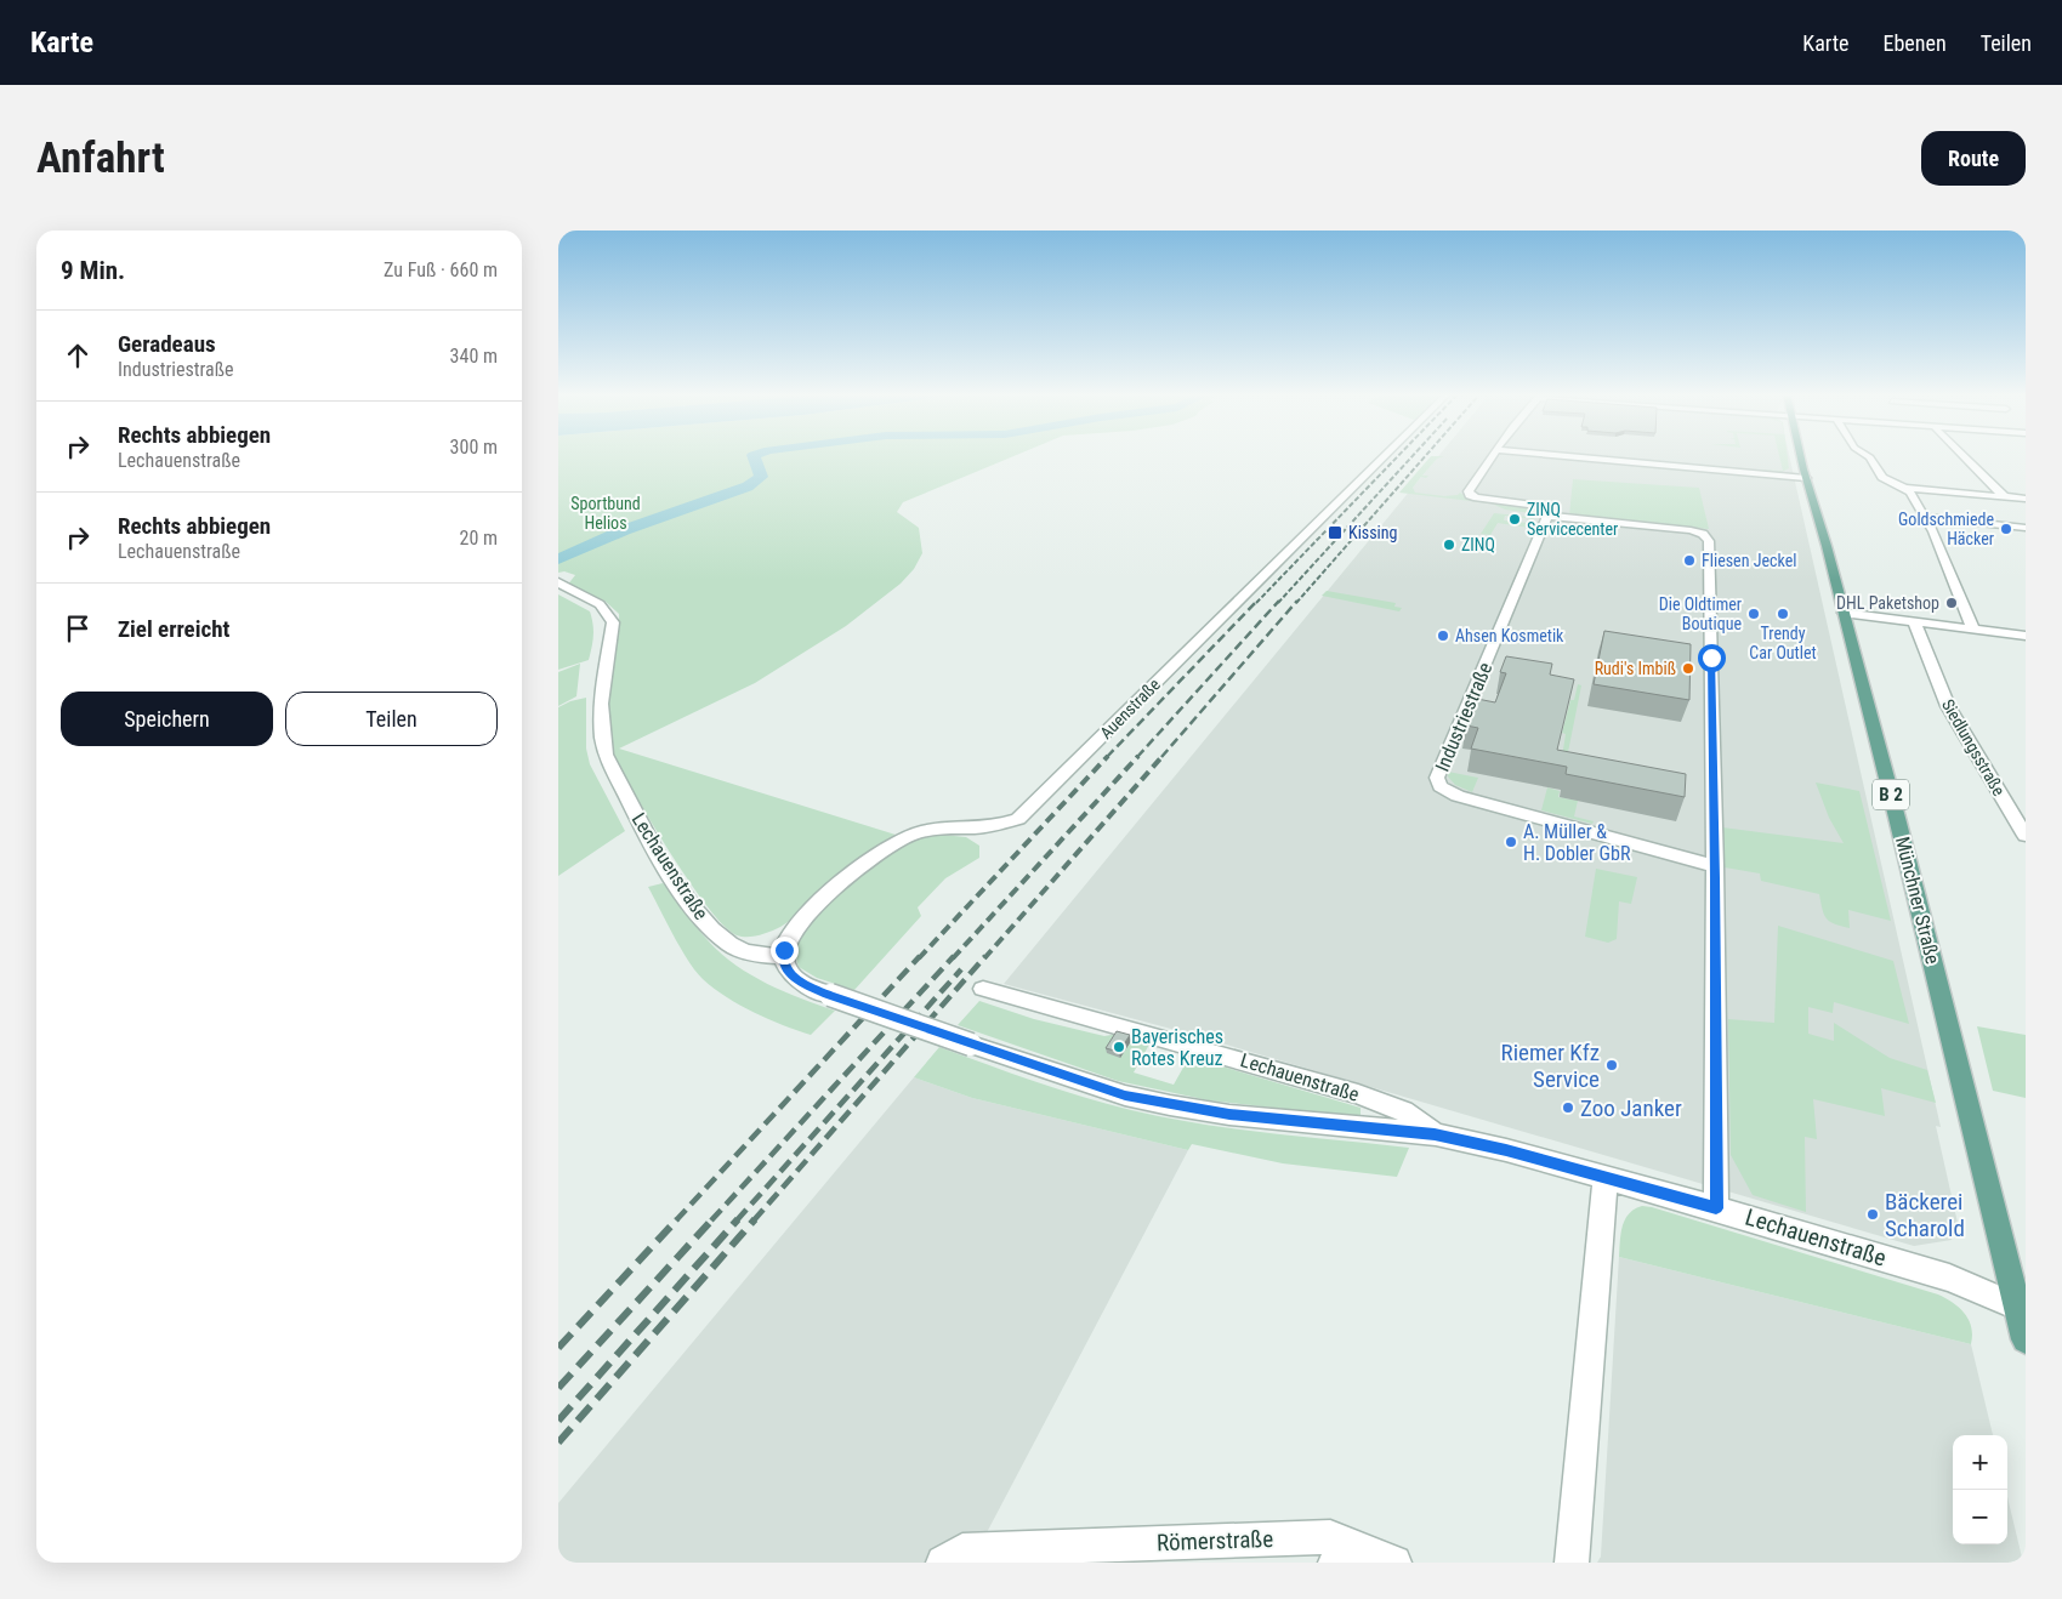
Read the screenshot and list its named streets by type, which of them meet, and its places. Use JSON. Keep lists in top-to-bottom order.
{
  "streets": {
    "main road": ["B 2", "Münchner Straße"],
    "street": [
      "Auenstraße",
      "Industriestraße",
      "Siedlungsstraße",
      "Lechauenstraße",
      "Römerstraße"
    ]
  },
  "crossings": [
    ["Auenstraße", "Lechauenstraße"],
    ["Lechauenstraße", "Münchner Straße"]
  ],
  "parks": ["Sportbund Helios"],
  "places": {
    "other": [
      "ZINQ Servicecenter",
      "Goldschmiede Häcker",
      "ZINQ",
      "Fliesen Jeckel",
      "DHL Paketshop",
      "Die Oldtimer Boutique",
      "Trendy Car Outlet",
      "Ahsen Kosmetik",
      "Rudi's Imbiß",
      "A. Müller & H. Dobler GbR",
      "Bayerisches Rotes Kreuz",
      "Riemer Kfz Service",
      "Zoo Janker",
      "Bäckerei Scharold"
    ],
    "transit": ["Kissing"]
  },
  "page": {
    "header": "Karte",
    "nav": ["Karte", "Ebenen", "Teilen"],
    "buttons": [
      "Route",
      ["Speichern", "Teilen"]
    ],
    "title": "Anfahrt",
    "heading": ["9 Min.", "Zu Fuß · 660 m"],
    "list": [
      ["Geradeaus", "Industriestraße", "340 m"],
      ["Rechts abbiegen", "Lechauenstraße", "300 m"],
      ["Rechts abbiegen", "Lechauenstraße", "20 m"],
      "Ziel erreicht"
    ],
    "map_buttons": ["+", "−"]
  }
}
